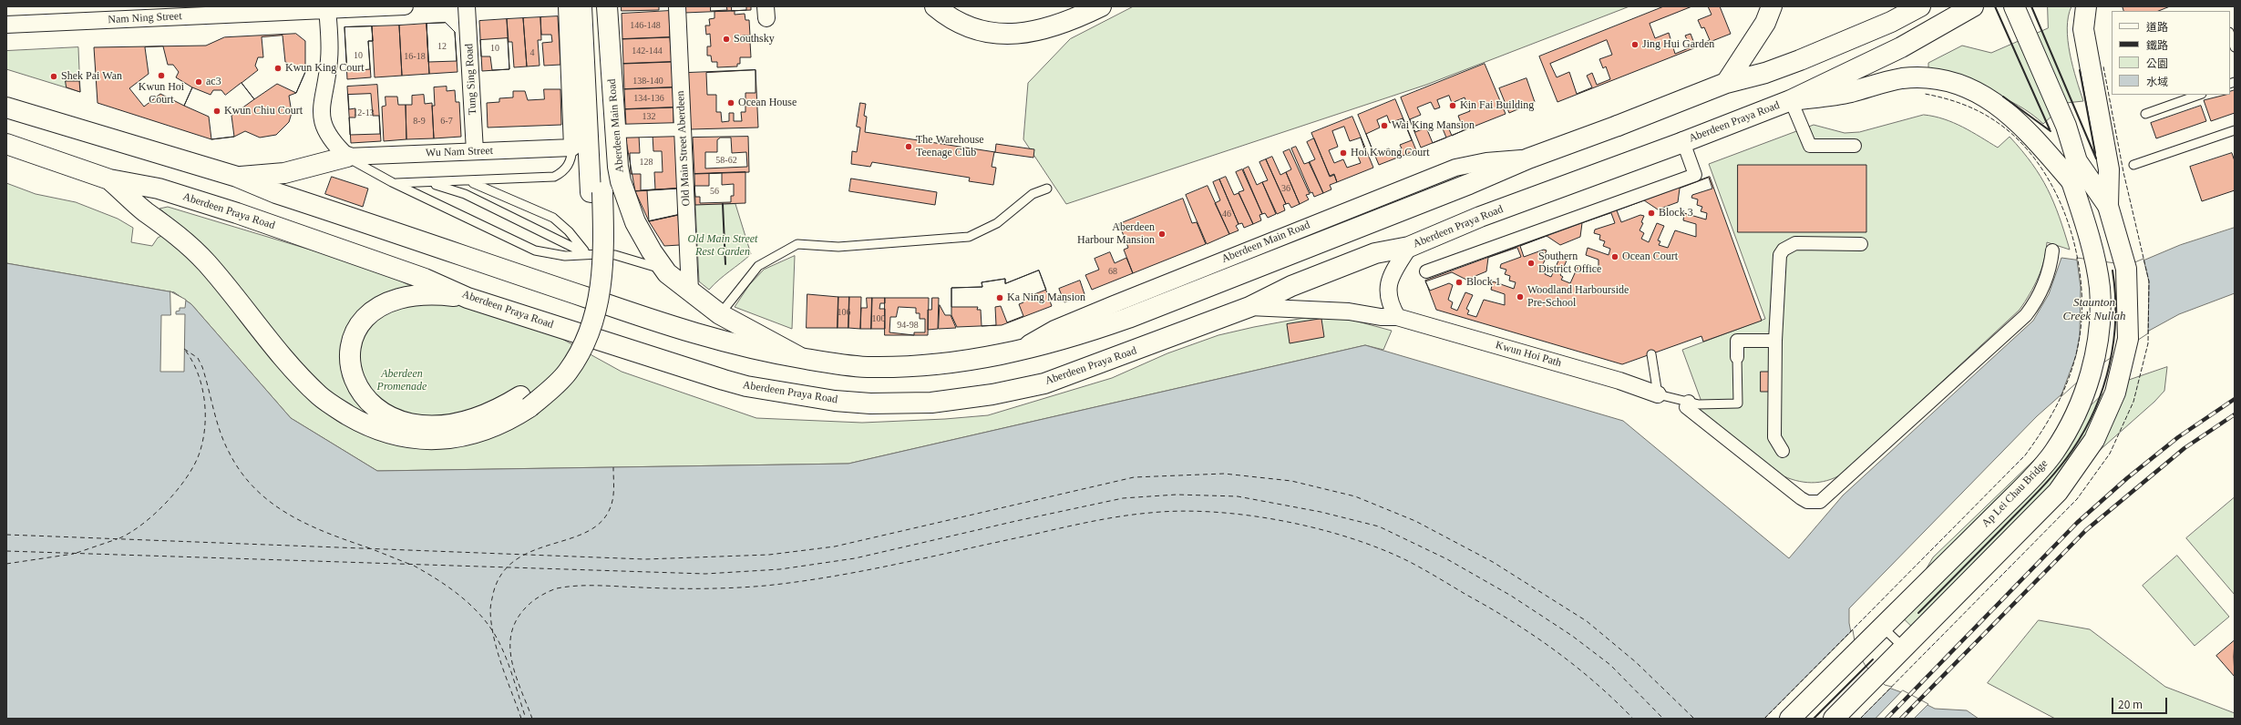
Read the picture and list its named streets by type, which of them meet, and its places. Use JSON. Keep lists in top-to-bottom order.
{
  "streets": {
    "main road": ["Aberdeen Praya Road", "Aberdeen Main Road", "Ap Lei Chau Bridge"],
    "street": [
      "Nam Ning Street",
      "Tung Sing Road",
      "Old Main Street Aberdeen",
      "Wu Nam Street",
      "Kwun Hoi Path"
    ]
  },
  "crossings": [
    ["Tung Sing Road", "Wu Nam Street"],
    ["Aberdeen Praya Road", "Kwun Hoi Path"],
    ["Aberdeen Main Road", "Old Main Street Aberdeen"]
  ],
  "water": ["Staunton Creek Nullah"],
  "parks": ["Old Main Street Rest Garden", "Aberdeen Promenade"],
  "places": [
    "Southsky",
    "Jing Hui Garden",
    "Kwun King Court",
    "Kwun Hoi Court",
    "Shek Pai Wan",
    "ac3",
    "Ocean House",
    "Kin Fai Building",
    "Kwun Chiu Court",
    "Wai King Mansion",
    "The Warehouse Teenage Club",
    "Hoi Kwong Court",
    "Block 3",
    "Aberdeen Harbour Mansion",
    "Ocean Court",
    "Southern District Office",
    "Block 1",
    "Woodland Harbourside Pre-School",
    "Ka Ning Mansion"
  ],
  "house_numbers": [
    "146-148",
    "12",
    "10",
    "142-144",
    "4",
    "10",
    "16-18",
    "138-140",
    "134-136",
    "12-13",
    "132",
    "8-9",
    "6-7",
    "58-62",
    "128",
    "36",
    "56",
    "46",
    "68",
    "106",
    "100",
    "94-98"
  ],
  "legend": [
    "道路",
    "鐵路",
    "公園",
    "水域"
  ],
  "scale_bar": "20 m"
}
